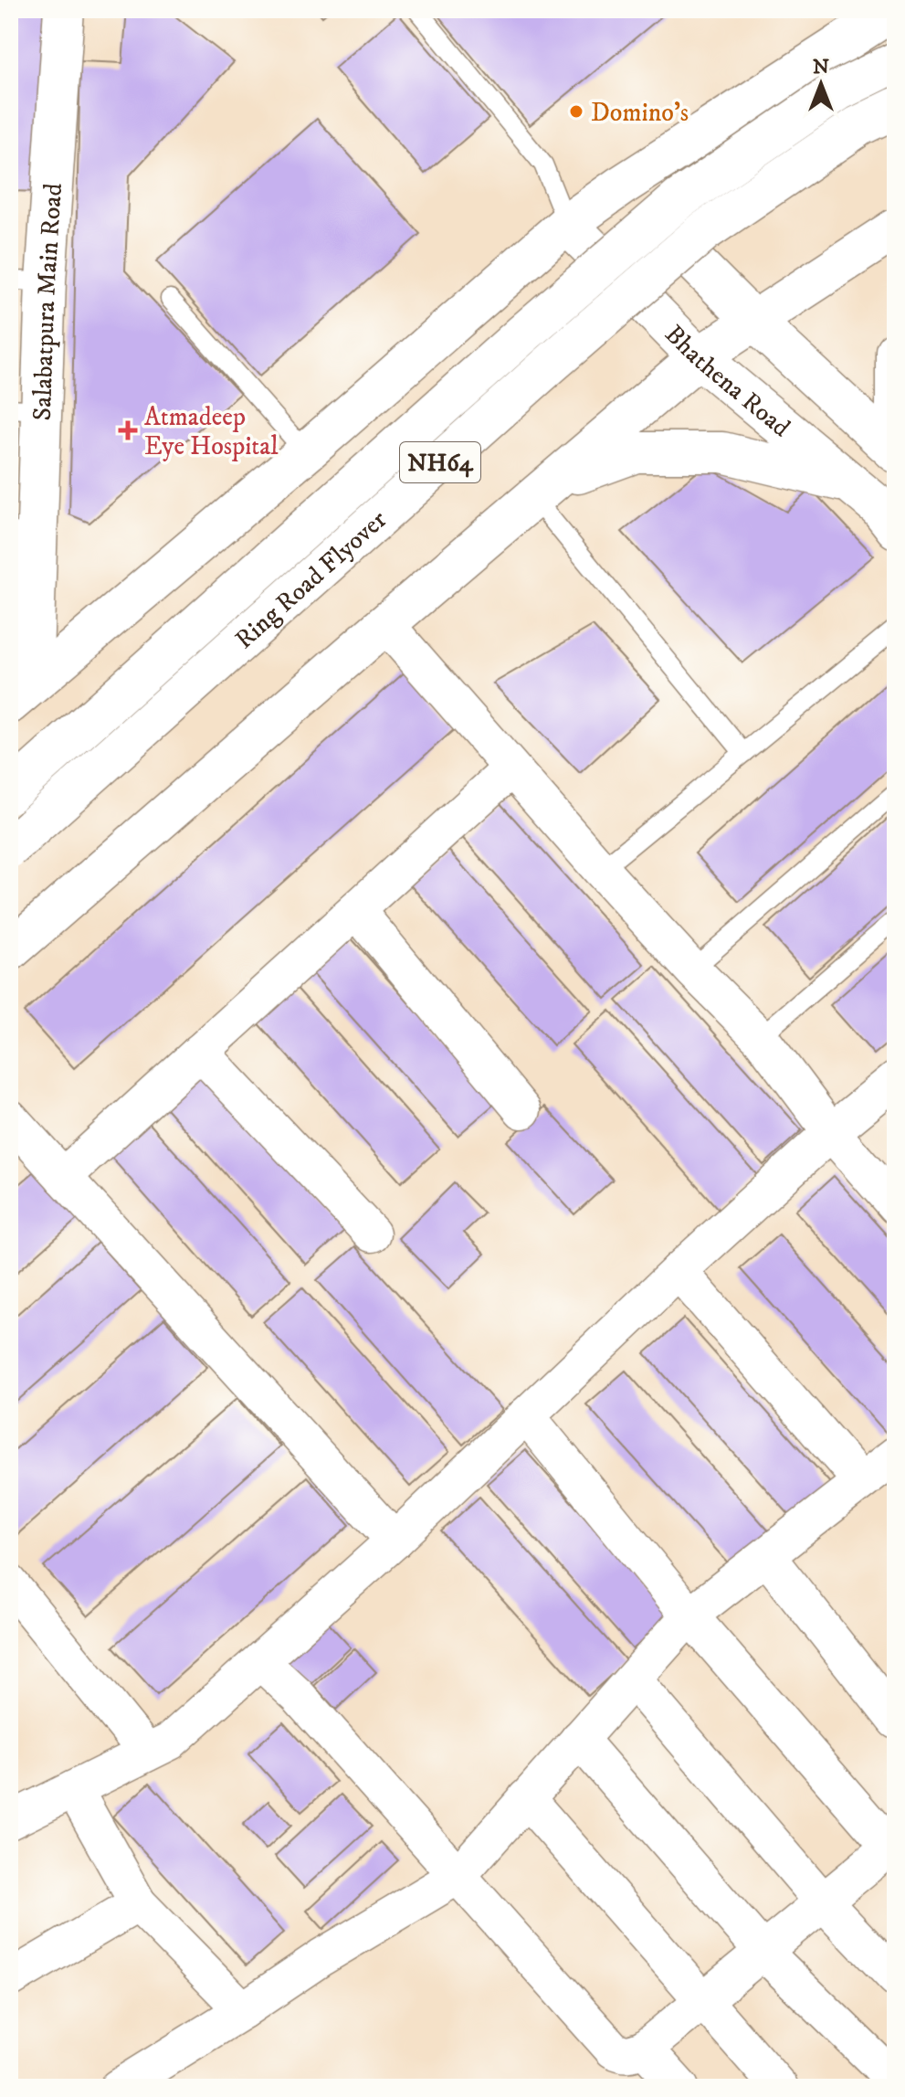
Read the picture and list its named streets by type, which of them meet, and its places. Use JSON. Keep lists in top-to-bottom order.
{
  "streets": {
    "main road": [
      "Salabatpura Main Road",
      "Bhathena Road",
      "NH64",
      "Ring Road Flyover"
    ]
  },
  "places": {
    "other": ["Domino's"],
    "health": ["Atmadeep Eye Hospital"]
  },
  "north": "top"
}
